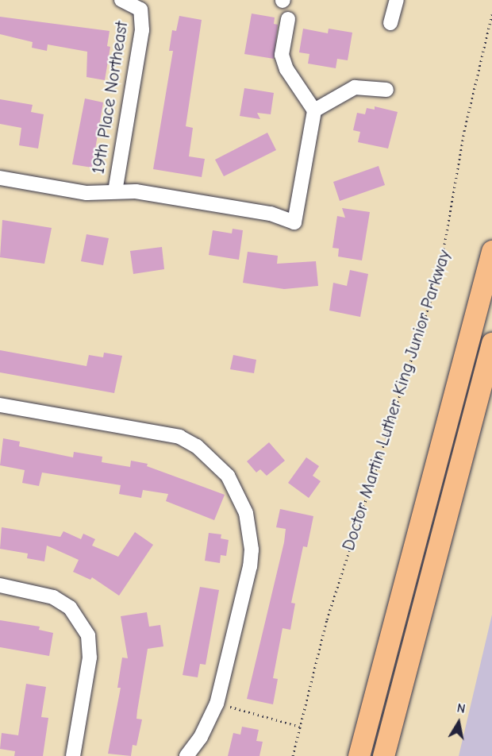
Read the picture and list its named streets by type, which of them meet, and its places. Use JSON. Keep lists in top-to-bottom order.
{
  "streets": {
    "street": ["19th Place Northeast"],
    "path": ["Doctor Martin Luther King Junior Parkway"]
  },
  "north": "top"
}
